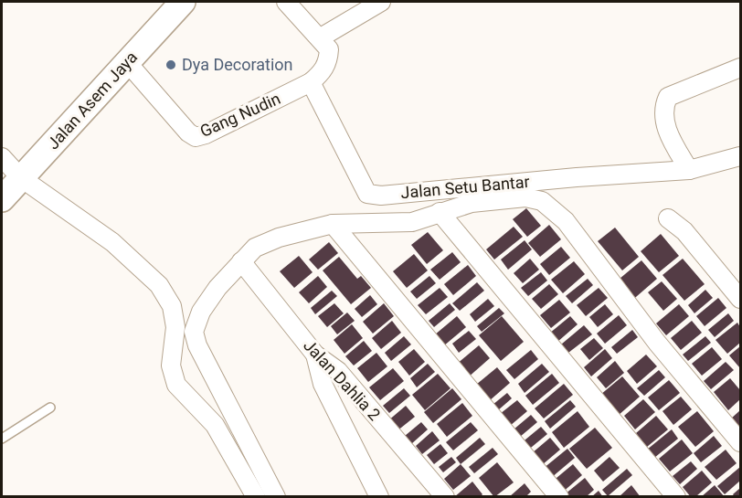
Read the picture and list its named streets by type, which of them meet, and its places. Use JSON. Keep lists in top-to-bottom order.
{
  "streets": {
    "main road": ["Jalan Asem Jaya"],
    "street": ["Gang Nudin", "Jalan Setu Bantar", "Jalan Dahlia 2"]
  },
  "crossings": [
    ["Jalan Asem Jaya", "Gang Nudin"],
    ["Gang Nudin", "Jalan Setu Bantar"]
  ],
  "places": ["Dya Decoration"]
}
